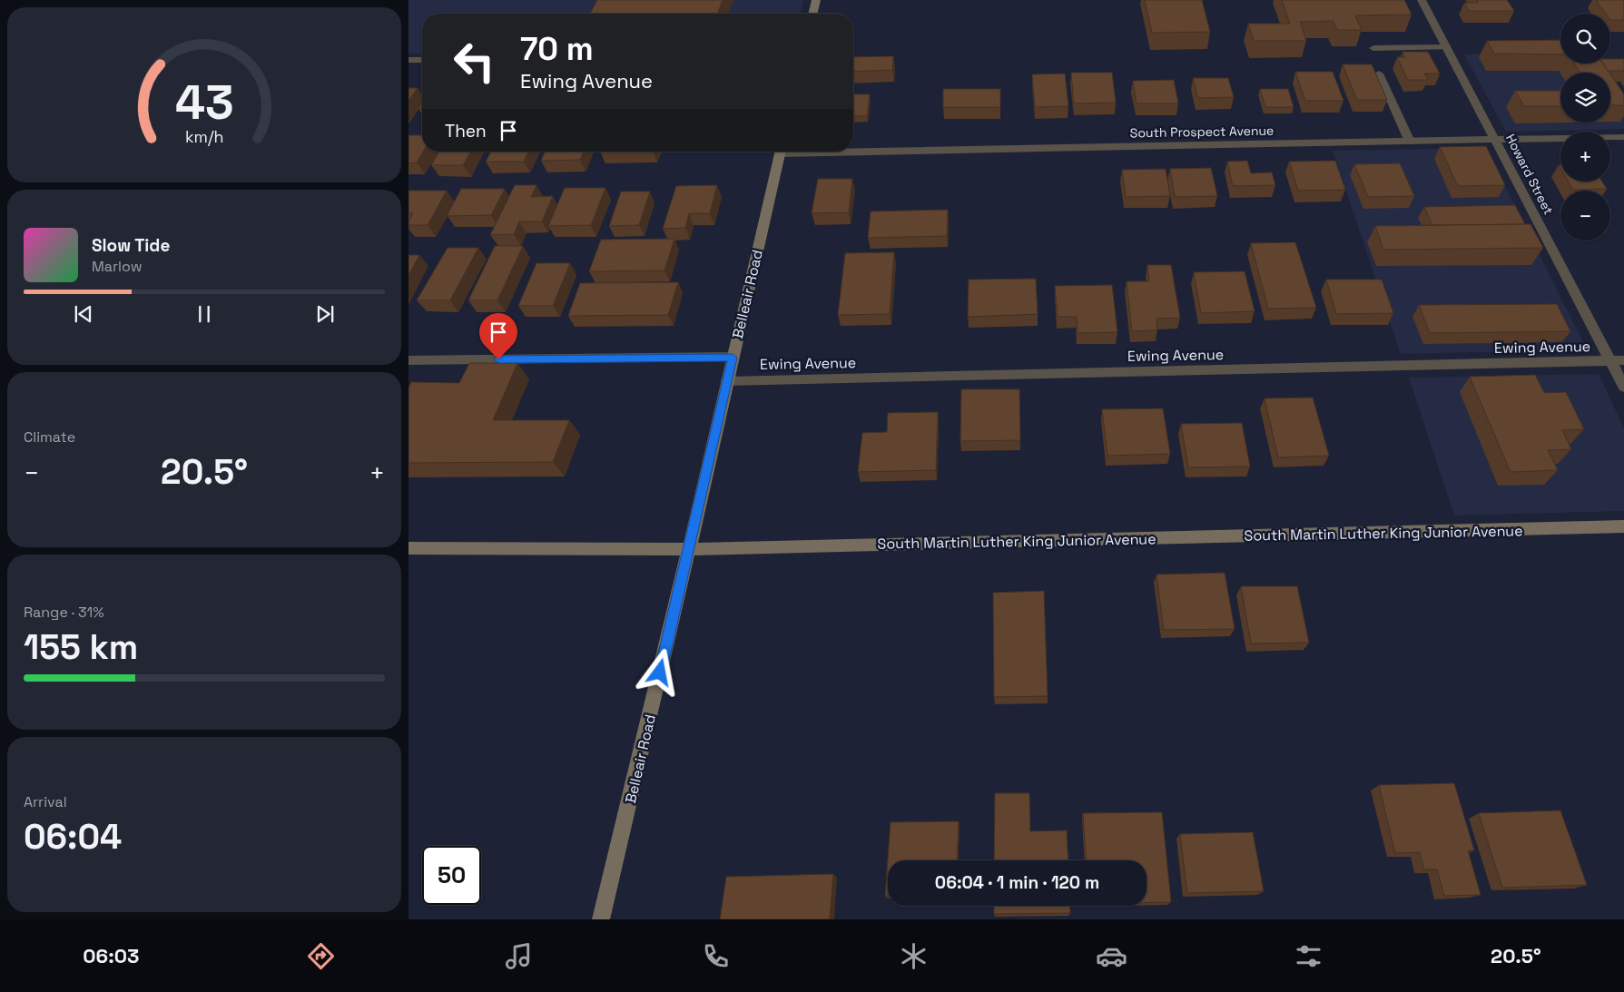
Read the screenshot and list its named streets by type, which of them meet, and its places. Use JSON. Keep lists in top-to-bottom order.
{
  "streets": {
    "street": [
      "South Prospect Avenue",
      "Howard Street",
      "Belleair Road",
      "Ewing Avenue",
      "South Martin Luther King Junior Avenue"
    ]
  },
  "crossings": [
    ["South Prospect Avenue", "Howard Street"],
    ["Howard Street", "Ewing Avenue"],
    ["Belleair Road", "Ewing Avenue"],
    ["Belleair Road", "South Martin Luther King Junior Avenue"]
  ],
  "page": {
    "map_buttons": ["+", "−"],
    "turn": ["70 m", "Ewing Avenue"],
    "then": "Then",
    "song": ["Slow Tide", "Marlow"],
    "tile": [
      "Climate",
      ["Range · 31%", "155 km"],
      ["Arrival", "06:04"]
    ],
    "heat": ["−", "20.5°", "+"],
    "limit": "50",
    "trip": "06:04 · 1 min · 120 m",
    "tabs": ["06:03", "20.5°"],
    "gauge": ["43", "km/h"]
  }
}
